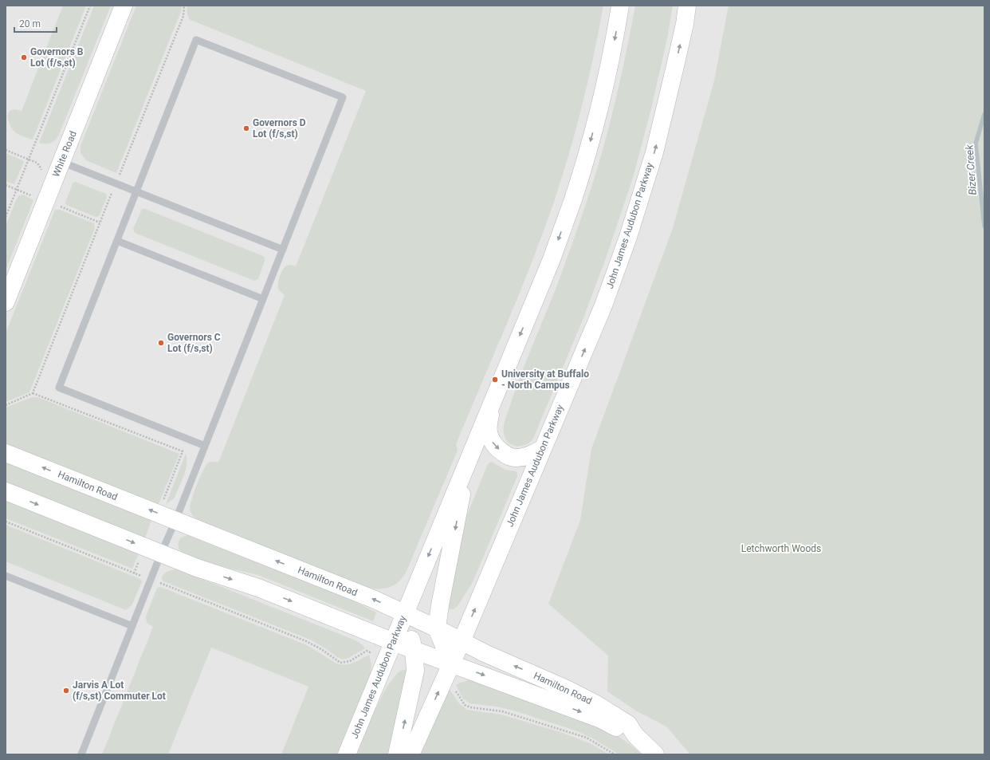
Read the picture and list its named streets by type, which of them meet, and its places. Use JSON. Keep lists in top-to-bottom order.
{
  "streets": {
    "main road": ["White Road", "John James Audubon Parkway", "Hamilton Road"]
  },
  "crossings": [
    ["John James Audubon Parkway", "Hamilton Road"]
  ],
  "water": ["Bizer Creek"],
  "parks": ["Letchworth Woods"],
  "places": [
    "Governors B Lot (f/s,st)",
    "Governors D Lot (f/s,st)",
    "Governors C Lot (f/s,st)",
    "University at Buffalo - North Campus",
    "Jarvis A Lot (f/s,st) Commuter Lot"
  ],
  "scale_bar": "20 m"
}
